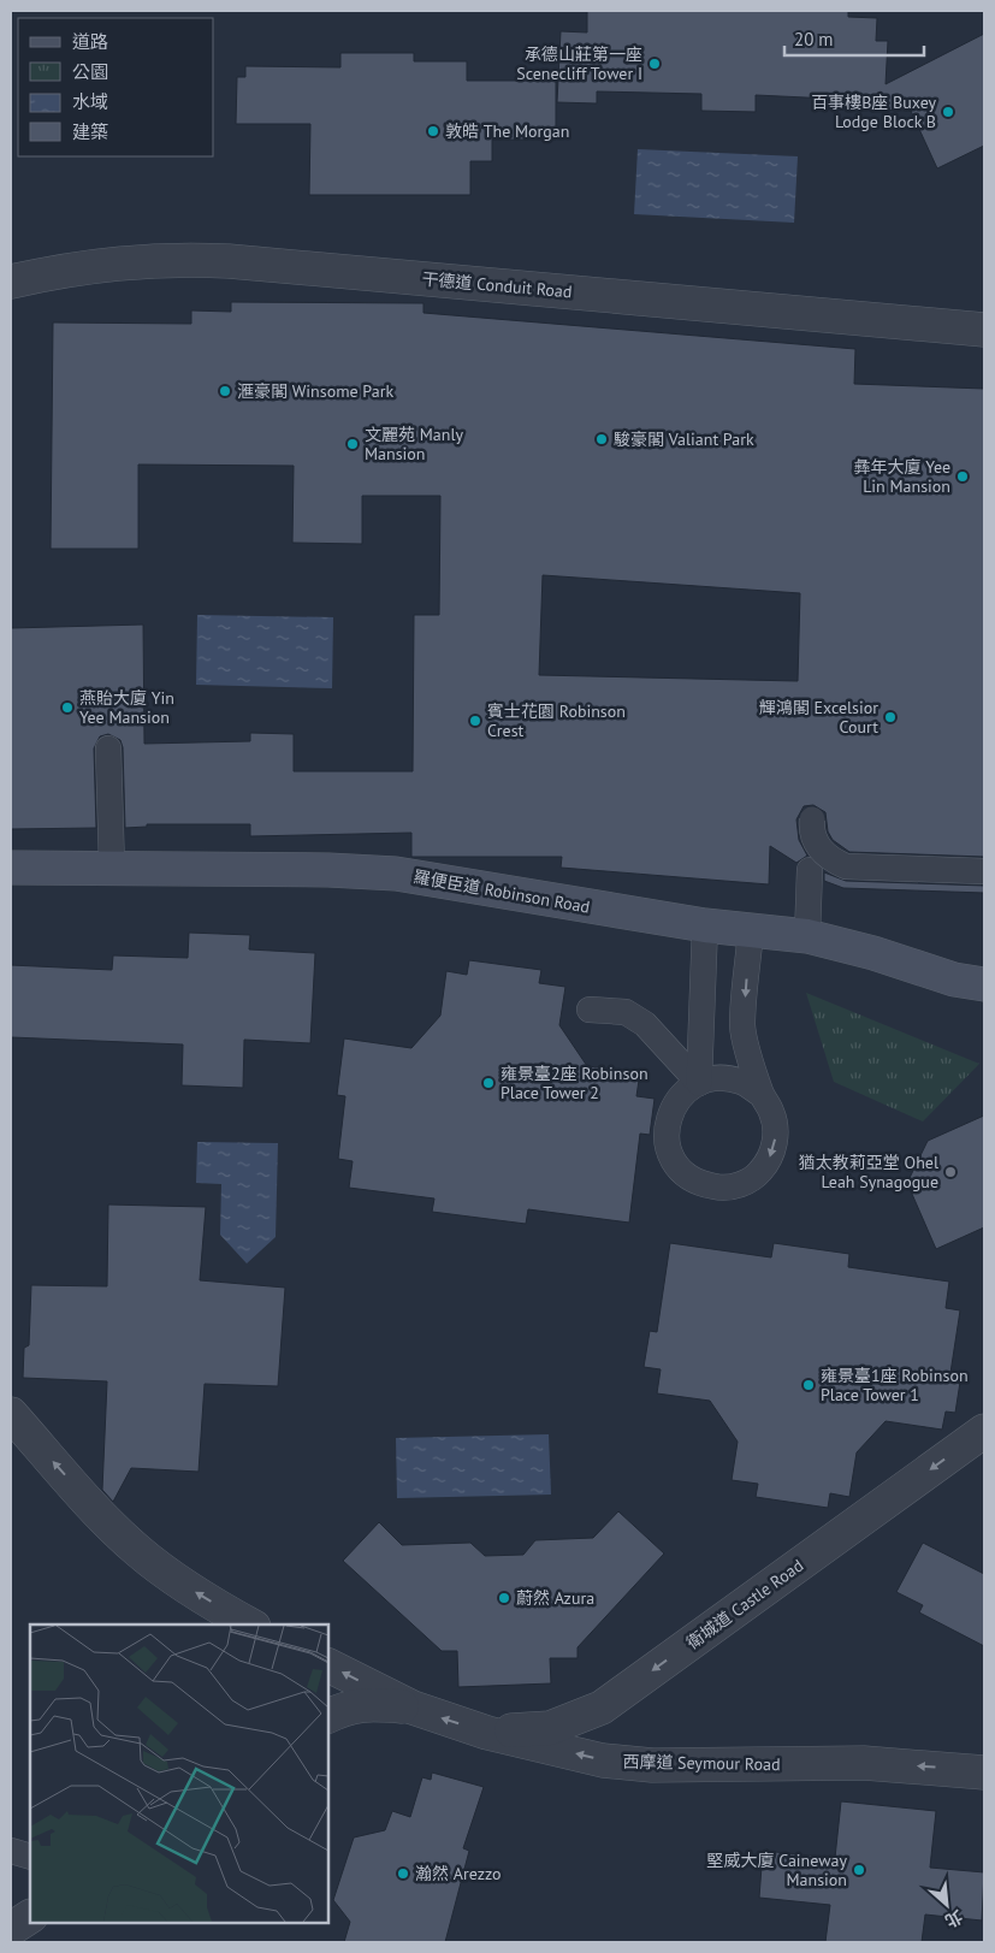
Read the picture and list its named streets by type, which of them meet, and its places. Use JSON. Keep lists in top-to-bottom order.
{
  "streets": {
    "main road": ["羅便臣道 Robinson Road"],
    "street": ["干德道 Conduit Road", "衛城道 Castle Road", "西摩道 Seymour Road"]
  },
  "crossings": [
    ["衛城道 Castle Road", "西摩道 Seymour Road"]
  ],
  "one_way": ["衛城道 Castle Road", "西摩道 Seymour Road"],
  "places": [
    "承德山莊第一座 Scenecliff Tower I",
    "百事樓B座 Buxey Lodge Block B",
    "敦皓 The Morgan",
    "滙豪閣 Winsome Park",
    "駿豪閣 Valiant Park",
    "文麗苑 Manly Mansion",
    "彝年大廈 Yee Lin Mansion",
    "燕貽大廈 Yin Yee Mansion",
    "輝鴻閣 Excelsior Court",
    "賓士花園 Robinson Crest",
    "雍景臺2座 Robinson Place Tower 2",
    "猶太教莉亞堂 Ohel Leah Synagogue",
    "雍景臺1座 Robinson Place Tower 1",
    "蔚然 Azura",
    "堅威大廈 Caineway Mansion",
    "瀚然 Arezzo"
  ],
  "legend": [
    "道路",
    "公園",
    "水域",
    "建築"
  ],
  "scale_bar": "20 m",
  "north": "bottom right"
}
